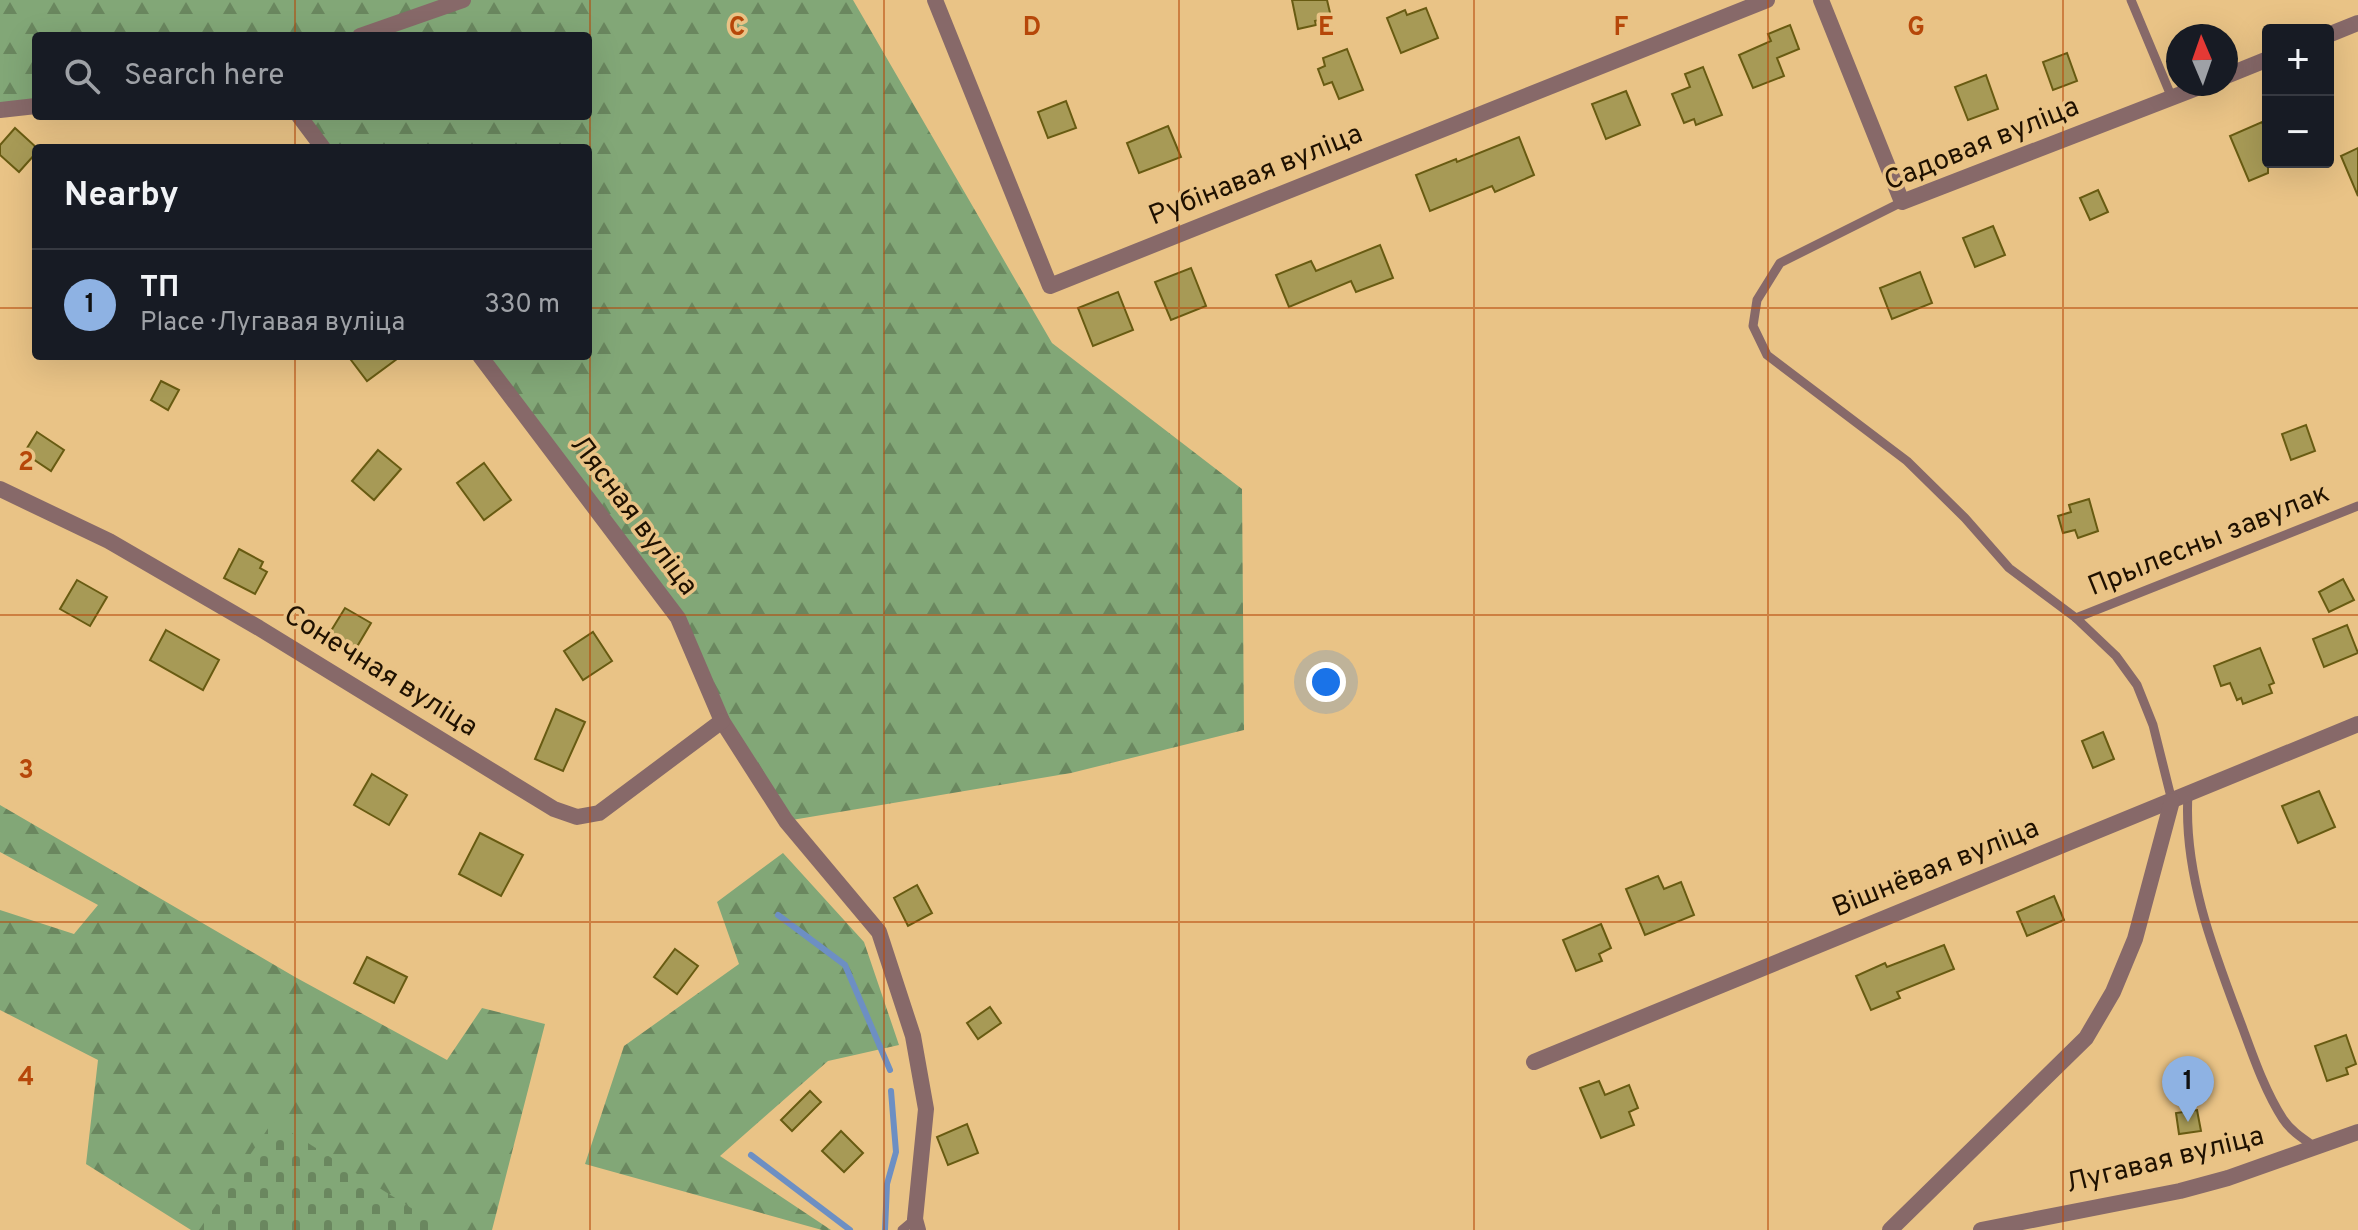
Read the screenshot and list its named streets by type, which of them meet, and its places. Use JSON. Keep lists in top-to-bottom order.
{
  "streets": {
    "street": [
      "Садовая вуліца",
      "Рубінавая вуліца",
      "Лясная вуліца",
      "Сонечная вуліца",
      "Вішнёвая вуліца",
      "Лугавая вуліца"
    ],
    "lane": ["Прылесны завулак"]
  },
  "crossings": [
    ["Садовая вуліца", "Прылесны завулак"],
    ["Лясная вуліца", "Сонечная вуліца"]
  ],
  "north": "top",
  "page": {
    "map_buttons": ["+", "−"],
    "search": "Search here",
    "heading": "Nearby",
    "list": [
      {
        "mark": "1",
        "name": "ТП",
        "note": "Place · Лугавая вуліца",
        "value": "330 m"
      }
    ],
    "pins": "1"
  },
  "grid": {
    "columns": [
      "C",
      "D",
      "E",
      "F",
      "G"
    ],
    "rows": ["2", "3", "4"]
  }
}
